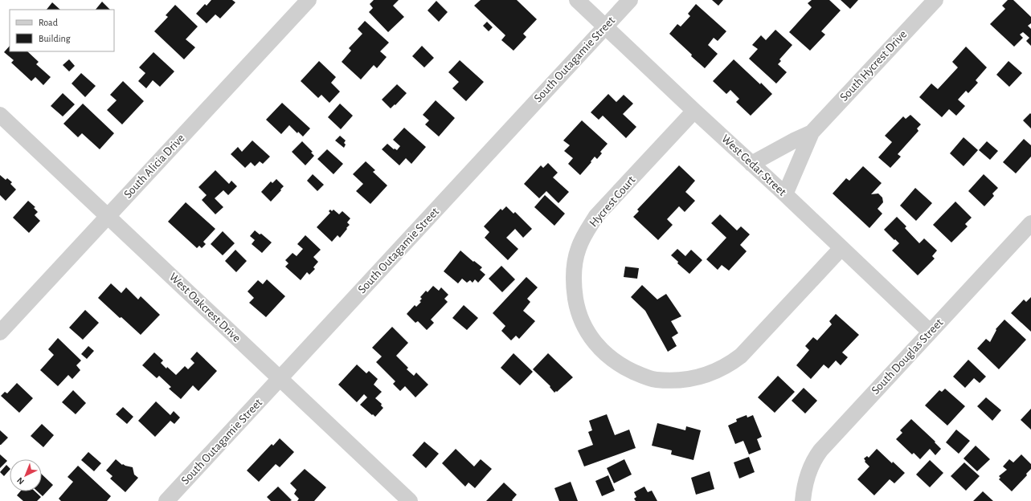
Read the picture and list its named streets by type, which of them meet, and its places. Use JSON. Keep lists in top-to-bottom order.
{
  "streets": {
    "street": [
      "South Outagamie Street",
      "South Hycrest Drive",
      "West Cedar Street",
      "South Alicia Drive",
      "Hycrest Court",
      "West Oakcrest Drive",
      "South Douglas Street"
    ]
  },
  "crossings": [
    ["South Outagamie Street", "West Cedar Street"],
    ["South Outagamie Street", "West Oakcrest Drive"],
    ["South Hycrest Drive", "West Cedar Street"],
    ["West Cedar Street", "Hycrest Court"],
    ["West Cedar Street", "South Douglas Street"],
    ["South Alicia Drive", "West Oakcrest Drive"]
  ],
  "legend": ["Road", "Building"],
  "north": "bottom left"
}
